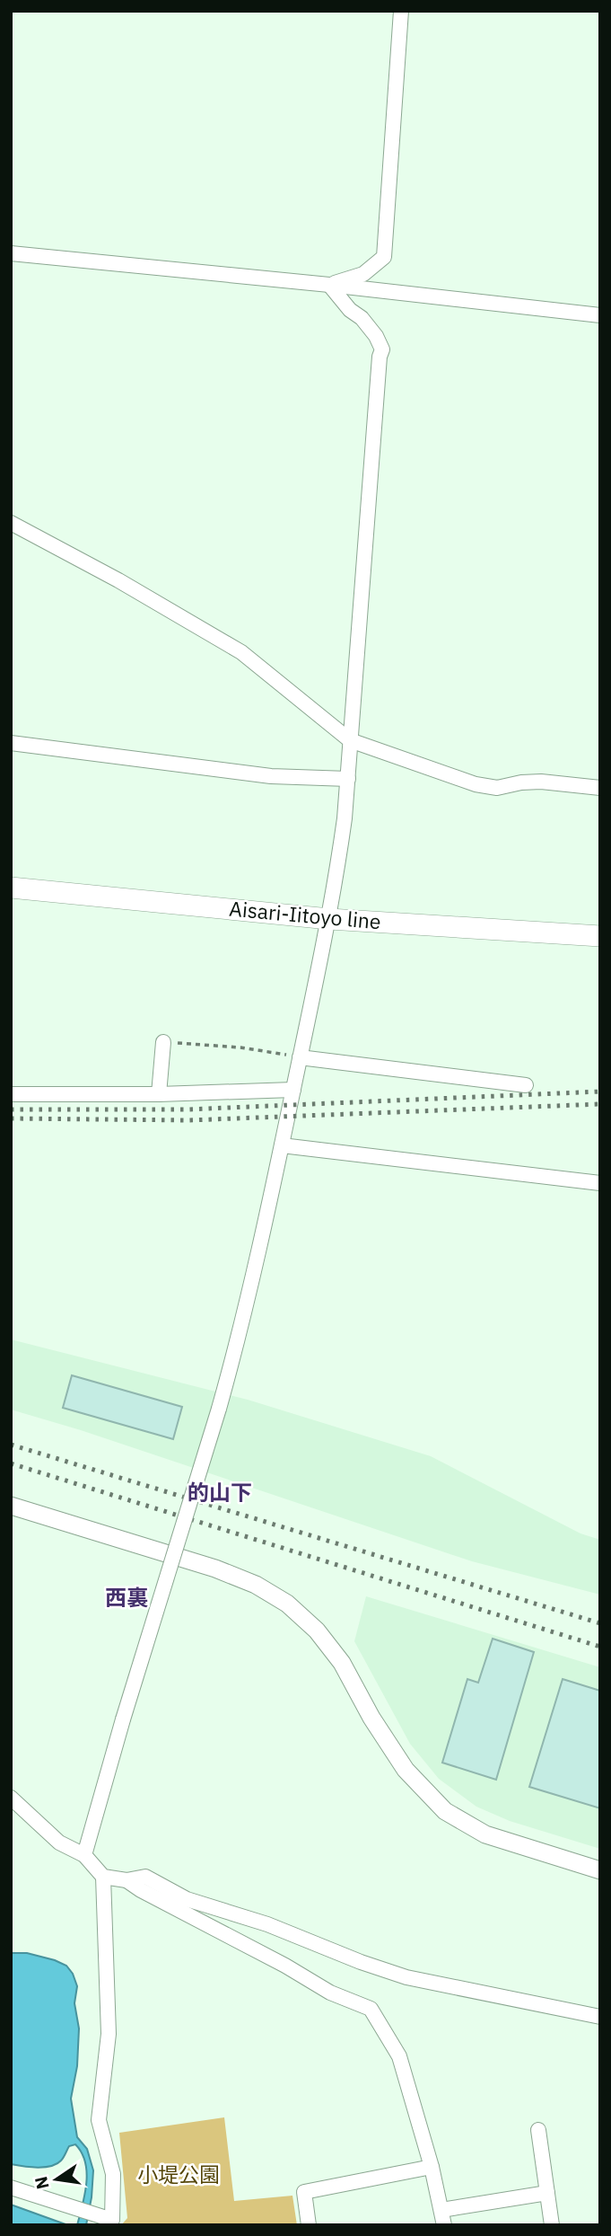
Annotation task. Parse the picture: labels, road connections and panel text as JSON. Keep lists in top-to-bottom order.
{
  "streets": {
    "main road": ["Aisari-Iitoyo line"]
  },
  "districts": ["的山下", "西裏"],
  "parks": ["小堤公園"],
  "north": "left"
}
